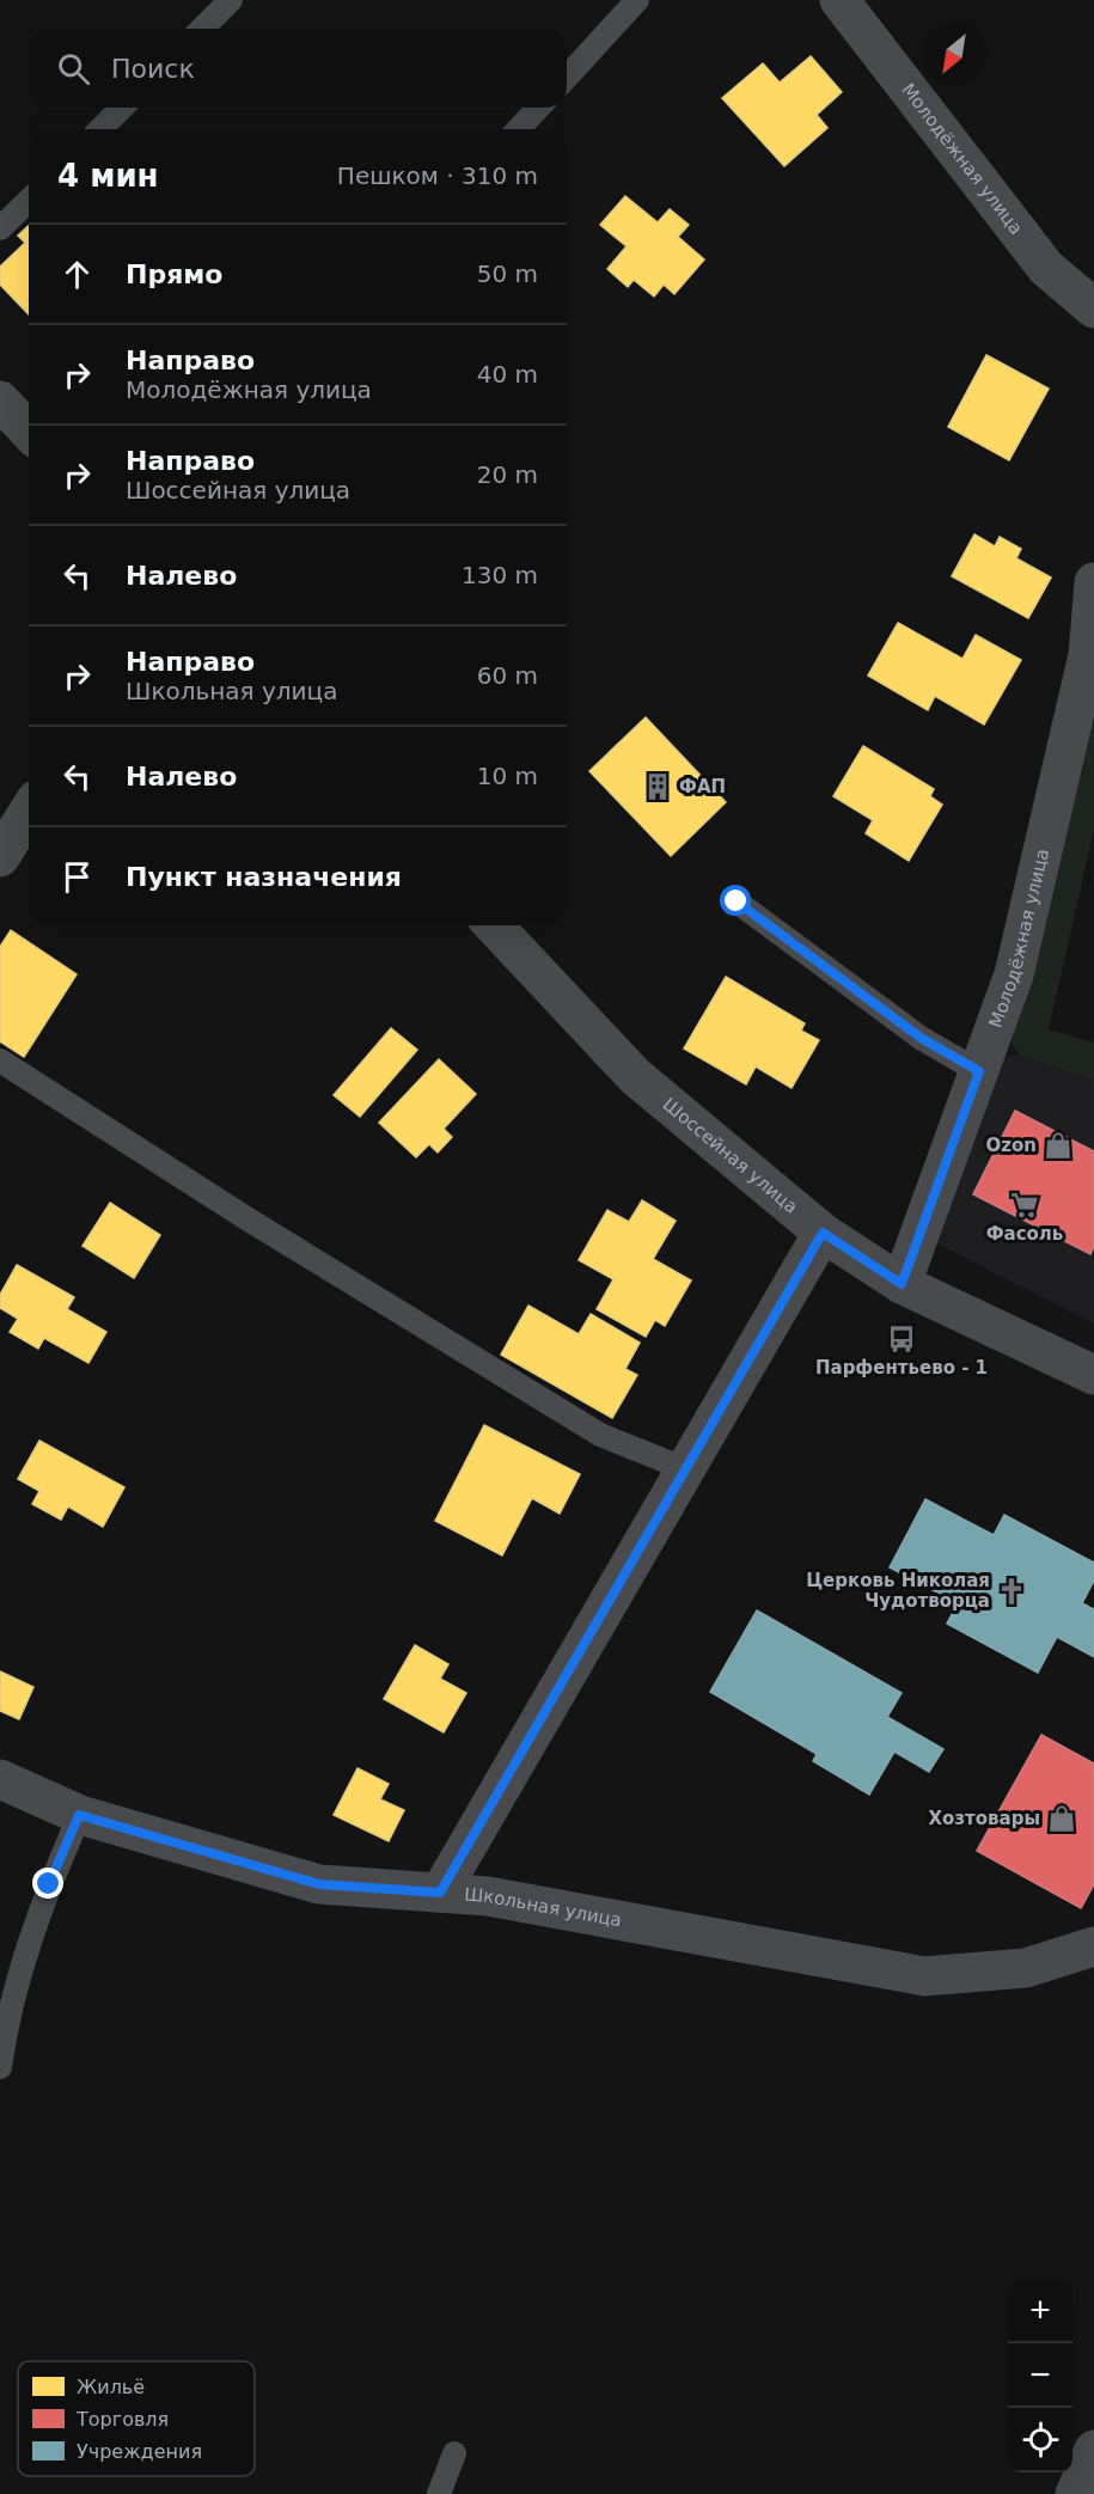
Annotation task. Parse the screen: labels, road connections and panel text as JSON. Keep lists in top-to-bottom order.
{
  "streets": {
    "street": ["Молодёжная улица", "Шоссейная улица", "Школьная улица"]
  },
  "crossings": [
    ["Молодёжная улица", "Шоссейная улица"]
  ],
  "places": {
    "building": ["ФАП"],
    "shop": ["Ozon", "Хозтовары"],
    "supermarket": ["Фасоль"],
    "bus stop": ["Парфентьево - 1"],
    "church": ["Церковь Николая Чудотворца"]
  },
  "legend": ["Жильё", "Торговля", "Учреждения"],
  "north": "bottom left",
  "page": {
    "search": "Поиск",
    "heading": ["4 мин", "Пешком · 310 m"],
    "list": [
      ["Прямо", "50 m"],
      ["Направо", "Молодёжная улица", "40 m"],
      ["Направо", "Шоссейная улица", "20 m"],
      ["Налево", "130 m"],
      ["Направо", "Школьная улица", "60 m"],
      ["Налево", "10 m"],
      "Пункт назначения"
    ],
    "map_buttons": ["+", "−"]
  }
}
